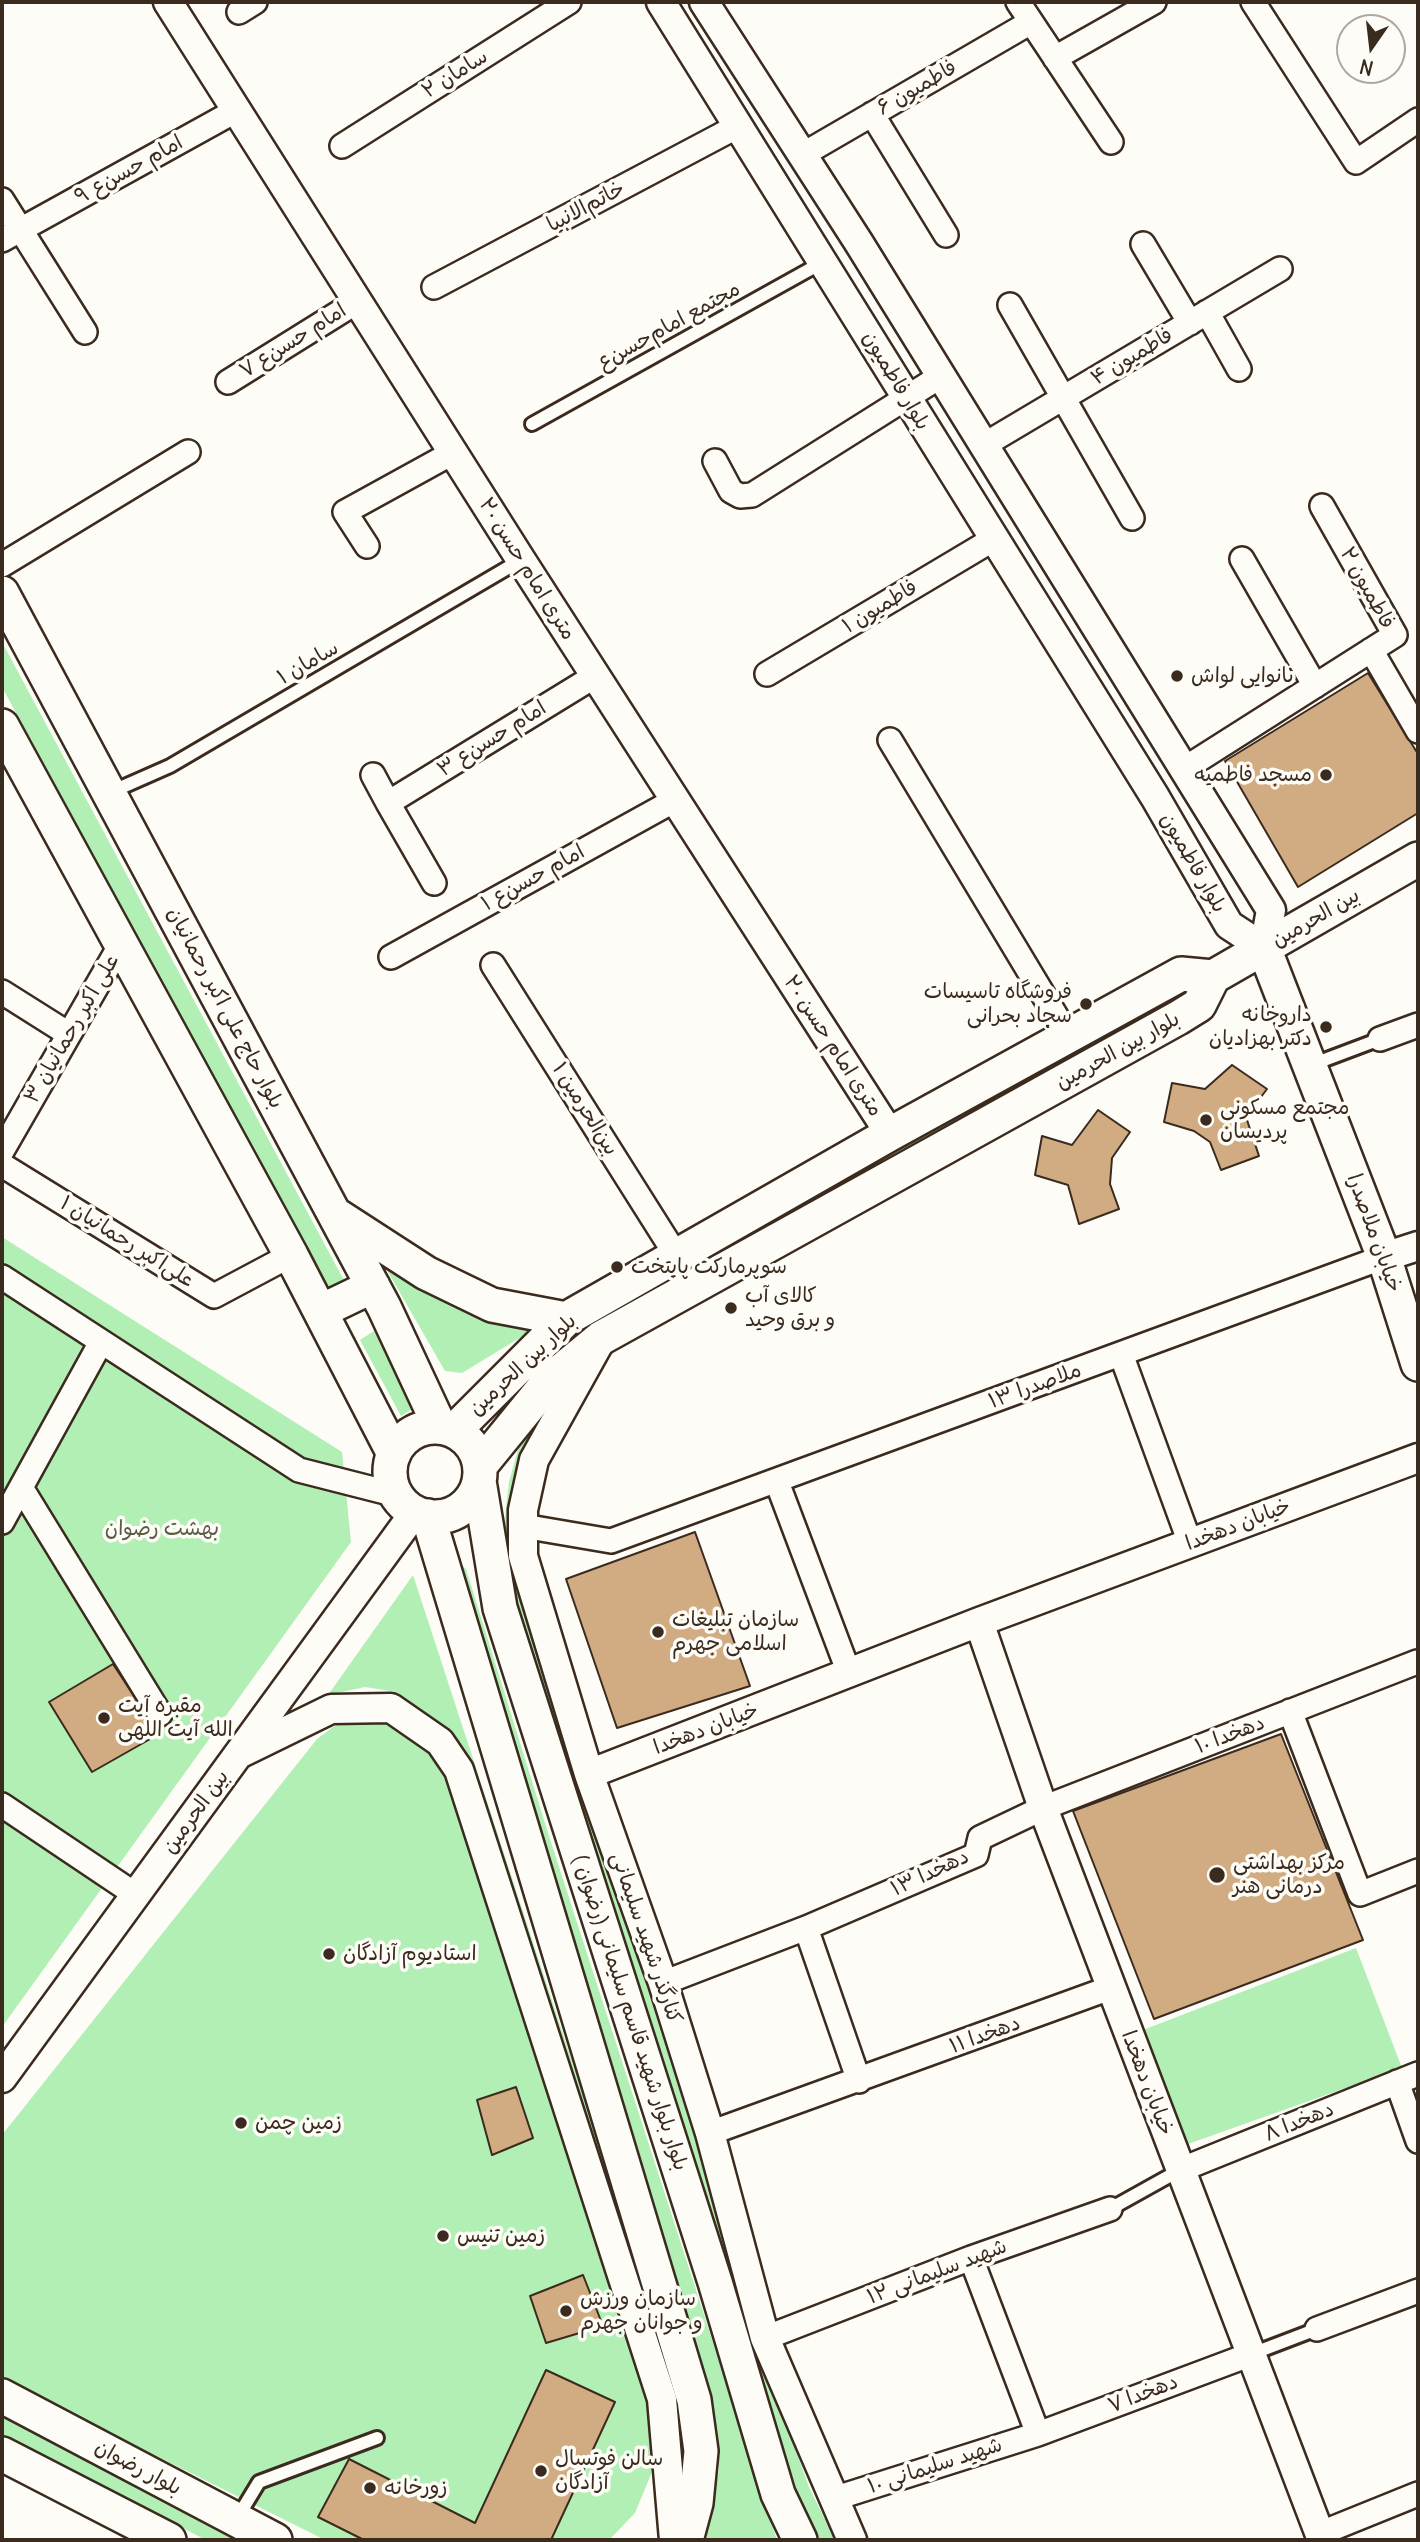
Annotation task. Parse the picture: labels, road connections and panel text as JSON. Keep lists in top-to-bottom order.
{
  "streets": {
    "main road": [
      "بین الحرمین",
      "بلوار حاج علی اکبر رحمانیان",
      "بلوار بین الحرمین",
      "خیابان ملاصدرا",
      "بلوار بلوار شهید قاسم سلیمانی (رضوان )",
      "بلوار رضوان"
    ],
    "street": [
      "سامان ۲",
      "فاطمیون ۶",
      "امام حسن‌ع ۹",
      "خاتم‌الانبیا",
      "امام حسن‌ع ۷",
      "فاطمیون ۴",
      "بلوار فاطمیون",
      "۲۰ متری امام حسن",
      "فاطمیون ۲",
      "فاطمیون ۱",
      "امام حسن‌ع ۳",
      "امام حسن‌ع ۱",
      "علی اکبر رحمانیان ۳",
      "بین‌الحرمین ۱",
      "علی‌اکبر رحمانیان ۱",
      "ملاصدرا ۱۳",
      "خیابان دهخدا",
      "دهخدا ۱۰",
      "دهخدا ۱۳",
      "کنارگذر شهید سلیمانی",
      "دهخدا ۱۱",
      "دهخدا ۸",
      "شهید سلیمانی ۱۲",
      "دهخدا ۷",
      "شهید سلیمانی ۱۰"
    ],
    "lane": ["مجتمع امام‌حسن‌ع", "سامان ۱"]
  },
  "crossings": [
    ["فاطمیون ۶", "بلوار فاطمیون"],
    ["امام حسن‌ع ۹", "۲۰ متری امام حسن"],
    ["خاتم‌الانبیا", "بلوار فاطمیون"],
    ["مجتمع امام‌حسن‌ع", "بلوار فاطمیون"],
    ["امام حسن‌ع ۷", "۲۰ متری امام حسن"],
    ["فاطمیون ۴", "بلوار فاطمیون"],
    ["بلوار فاطمیون", "فاطمیون ۲"],
    ["بلوار فاطمیون", "فاطمیون ۱"],
    ["بلوار فاطمیون", "بین الحرمین"],
    ["بلوار فاطمیون", "خیابان ملاصدرا"],
    ["۲۰ متری امام حسن", "سامان ۱"],
    ["۲۰ متری امام حسن", "امام حسن‌ع ۳"],
    ["۲۰ متری امام حسن", "امام حسن‌ع ۱"],
    ["۲۰ متری امام حسن", "بلوار بین الحرمین"],
    ["سامان ۱", "بلوار حاج علی اکبر رحمانیان"],
    ["بین الحرمین", "بلوار حاج علی اکبر رحمانیان"],
    ["بین الحرمین", "بلوار بین الحرمین"],
    ["بین الحرمین", "خیابان ملاصدرا"],
    ["بین الحرمین", "بلوار بلوار شهید قاسم سلیمانی (رضوان )"],
    ["بلوار حاج علی اکبر رحمانیان", "بلوار بین الحرمین"],
    ["بلوار حاج علی اکبر رحمانیان", "بلوار بلوار شهید قاسم سلیمانی (رضوان )"],
    ["بلوار بین الحرمین", "بین‌الحرمین ۱"],
    ["بلوار بین الحرمین", "کنارگذر شهید سلیمانی"],
    ["بلوار بین الحرمین", "بلوار بلوار شهید قاسم سلیمانی (رضوان )"],
    ["خیابان ملاصدرا", "ملاصدرا ۱۳"],
    ["ملاصدرا ۱۳", "کنارگذر شهید سلیمانی"],
    ["خیابان دهخدا", "دهخدا ۱۰"],
    ["خیابان دهخدا", "دهخدا ۱۳"],
    ["خیابان دهخدا", "کنارگذر شهید سلیمانی"],
    ["خیابان دهخدا", "دهخدا ۱۱"],
    ["خیابان دهخدا", "دهخدا ۸"],
    ["خیابان دهخدا", "دهخدا ۷"],
    ["دهخدا ۱۰", "دهخدا ۱۳"],
    ["کنارگذر شهید سلیمانی", "دهخدا ۱۱"],
    ["کنارگذر شهید سلیمانی", "شهید سلیمانی ۱۲"],
    ["کنارگذر شهید سلیمانی", "شهید سلیمانی ۱۰"],
    ["دهخدا ۷", "شهید سلیمانی ۱۰"]
  ],
  "parks": ["بهشت رضوان"],
  "places": [
    "نانوایی لواش",
    "مسجد فاطمیه",
    "فروشگاه تاسیسات سجاد بحرانی",
    "داروخانه دکتر بهزادیان",
    "مجتمع مسکونی پردیسان",
    "سوپرمارکت پایتخت",
    "کالای آب و برق وحید",
    "سازمان تبلیغات اسلامی جهرم",
    "مقبره آیت الله آیت اللهی",
    "مرکز بهداشتی درمانی هنر",
    "استادیوم آزادگان",
    "زمین چمن",
    "زمین تنیس",
    "سازمان ورزش و جوانان جهرم",
    "سالن فوتسال آزادگان",
    "زورخانه"
  ],
  "north": "bottom"
}
